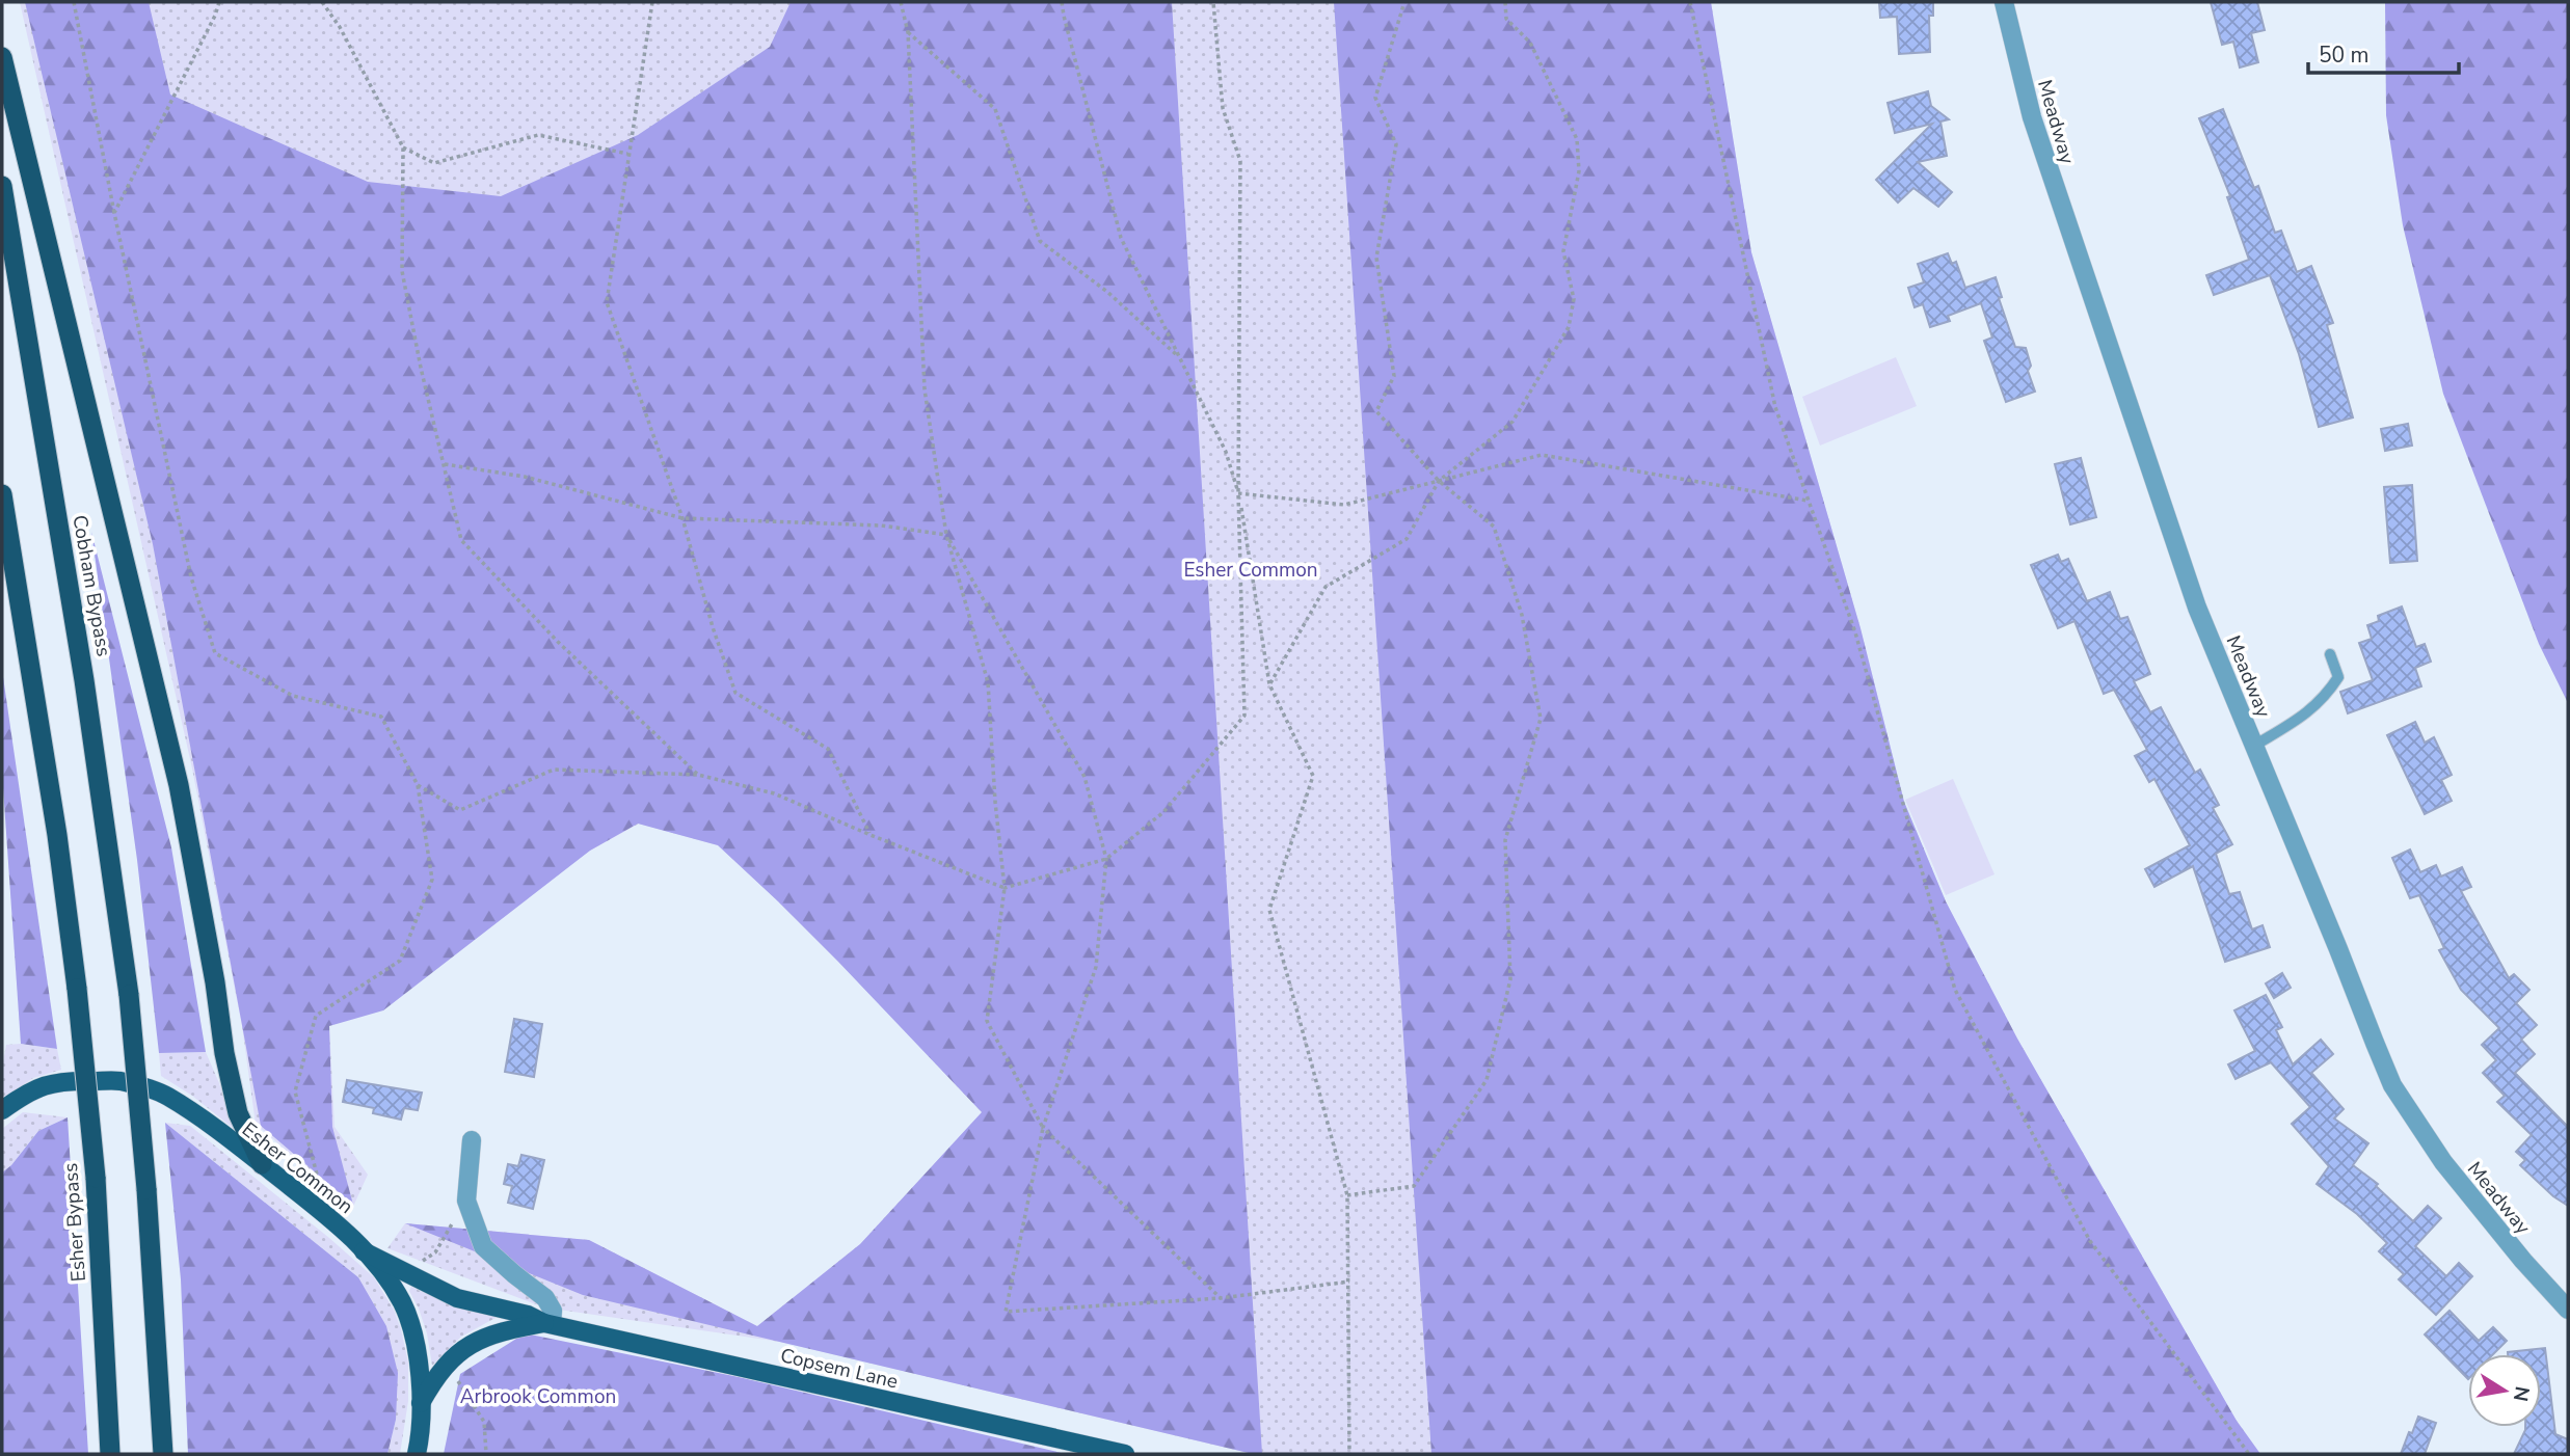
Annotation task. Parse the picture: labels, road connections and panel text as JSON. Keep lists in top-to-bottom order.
{
  "streets": {
    "highway": ["Cobham Bypass", "Esher Bypass"],
    "main road": ["Esher Common", "Copsem Lane"],
    "street": ["Meadway"]
  },
  "crossings": [
    ["Esher Common", "Copsem Lane"]
  ],
  "parks": ["Esher Common", "Arbrook Common"],
  "scale_bar": "50 m",
  "north": "right"
}
